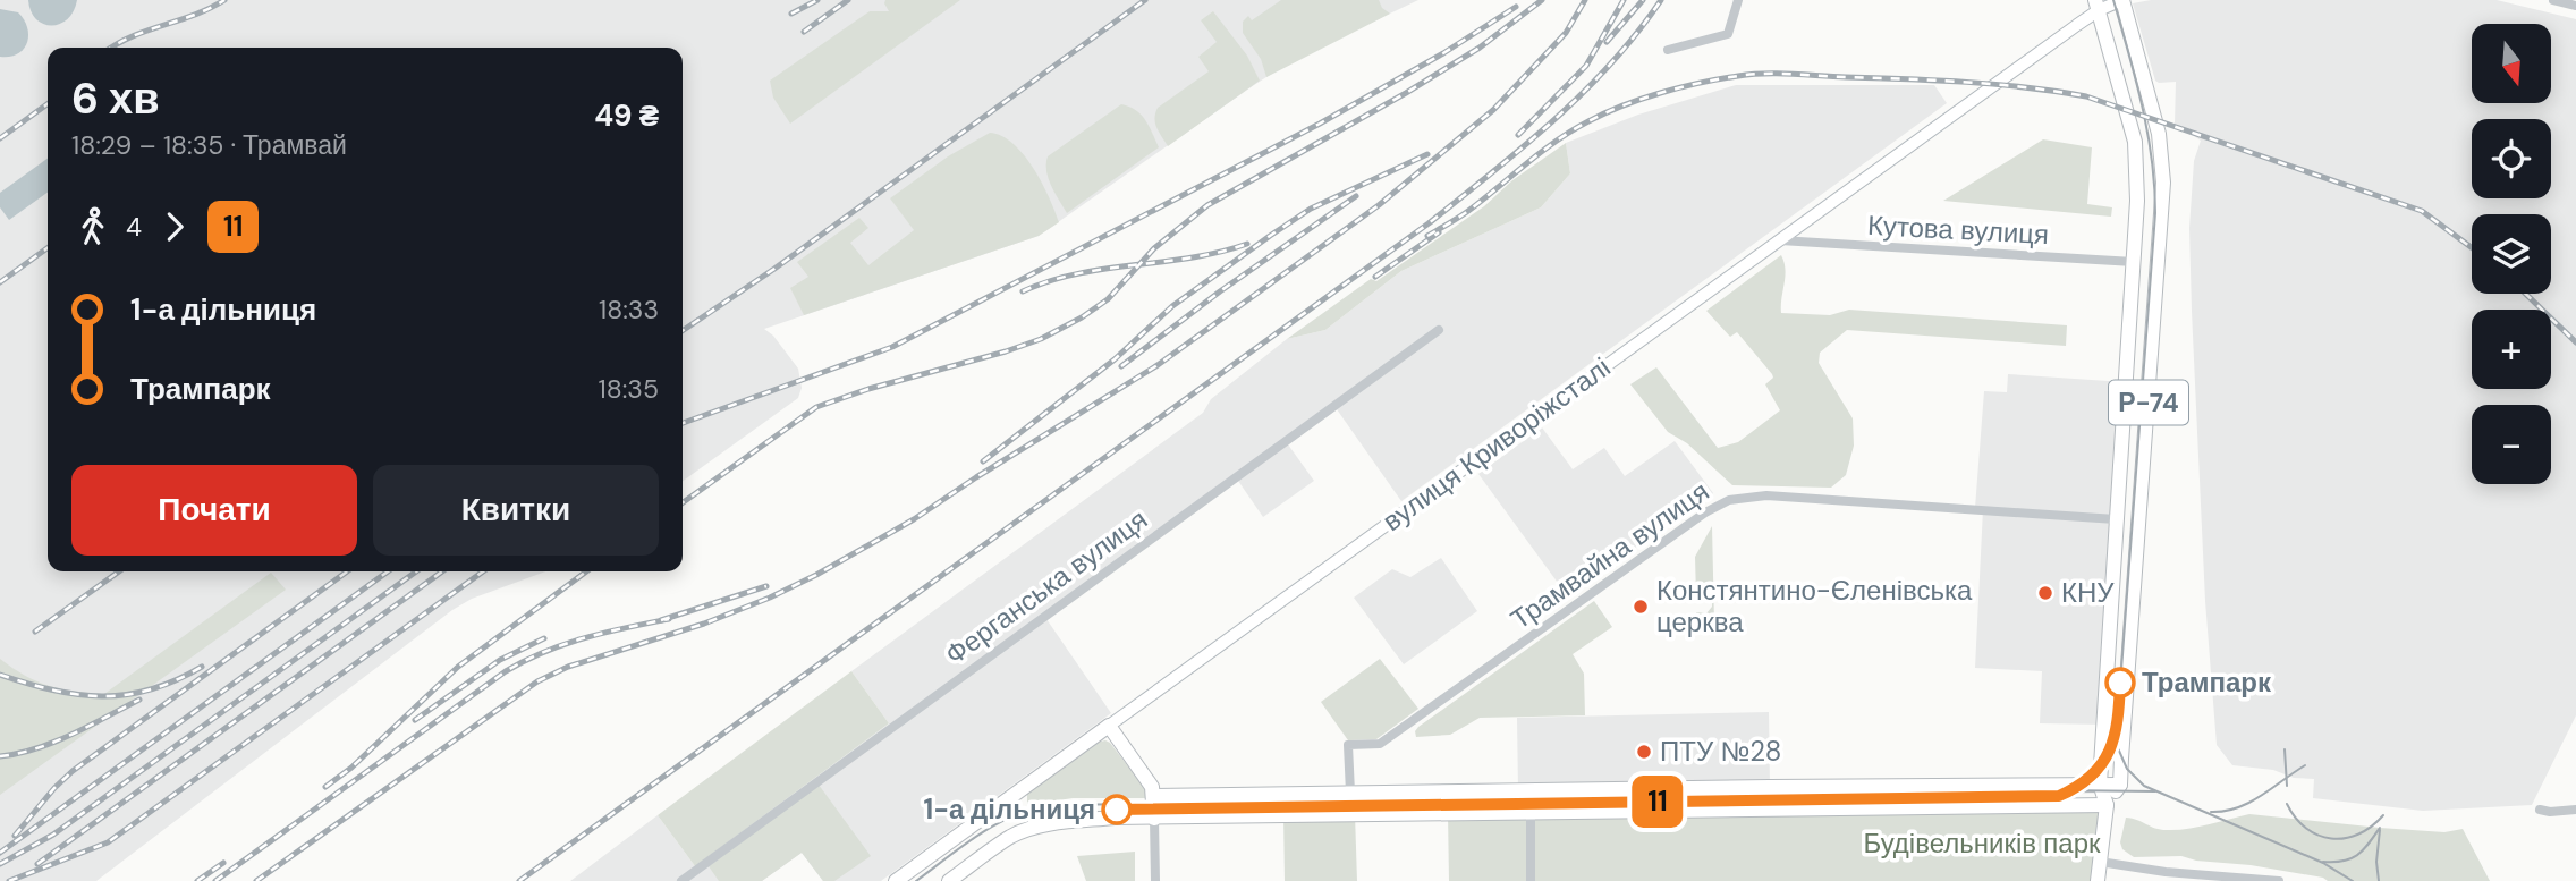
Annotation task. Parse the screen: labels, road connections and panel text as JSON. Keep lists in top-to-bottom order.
{
  "streets": {
    "main road": ["Р-74", "вулиця Криворіжсталі"],
    "street": ["Кутова вулиця", "Трамвайна вулиця", "Ферганська вулиця"]
  },
  "crossings": [
    ["Кутова вулиця", "Р-74"],
    ["Кутова вулиця", "вулиця Криворіжсталі"],
    ["Р-74", "вулиця Криворіжсталі"],
    ["Р-74", "Трамвайна вулиця"]
  ],
  "parks": ["Будівельників парк"],
  "places": [
    "КНУ",
    "Констянтино-Єленівська церква",
    "Трампарк",
    "ПТУ №28",
    "1-а дільниця"
  ],
  "lines": ["tram line 11"],
  "north": "bottom",
  "page": {
    "on_map": "11",
    "map_buttons": ["+", "−"],
    "heading": ["6 хв", "18:29 – 18:35 · Трамвай", "49 ₴"],
    "legs": ["4", "11"],
    "list": [
      {
        "name": "1-а дільниця",
        "value": "18:33"
      },
      {
        "name": "Трампарк",
        "value": "18:35"
      }
    ],
    "buttons": ["Почати", "Квитки"]
  }
}
